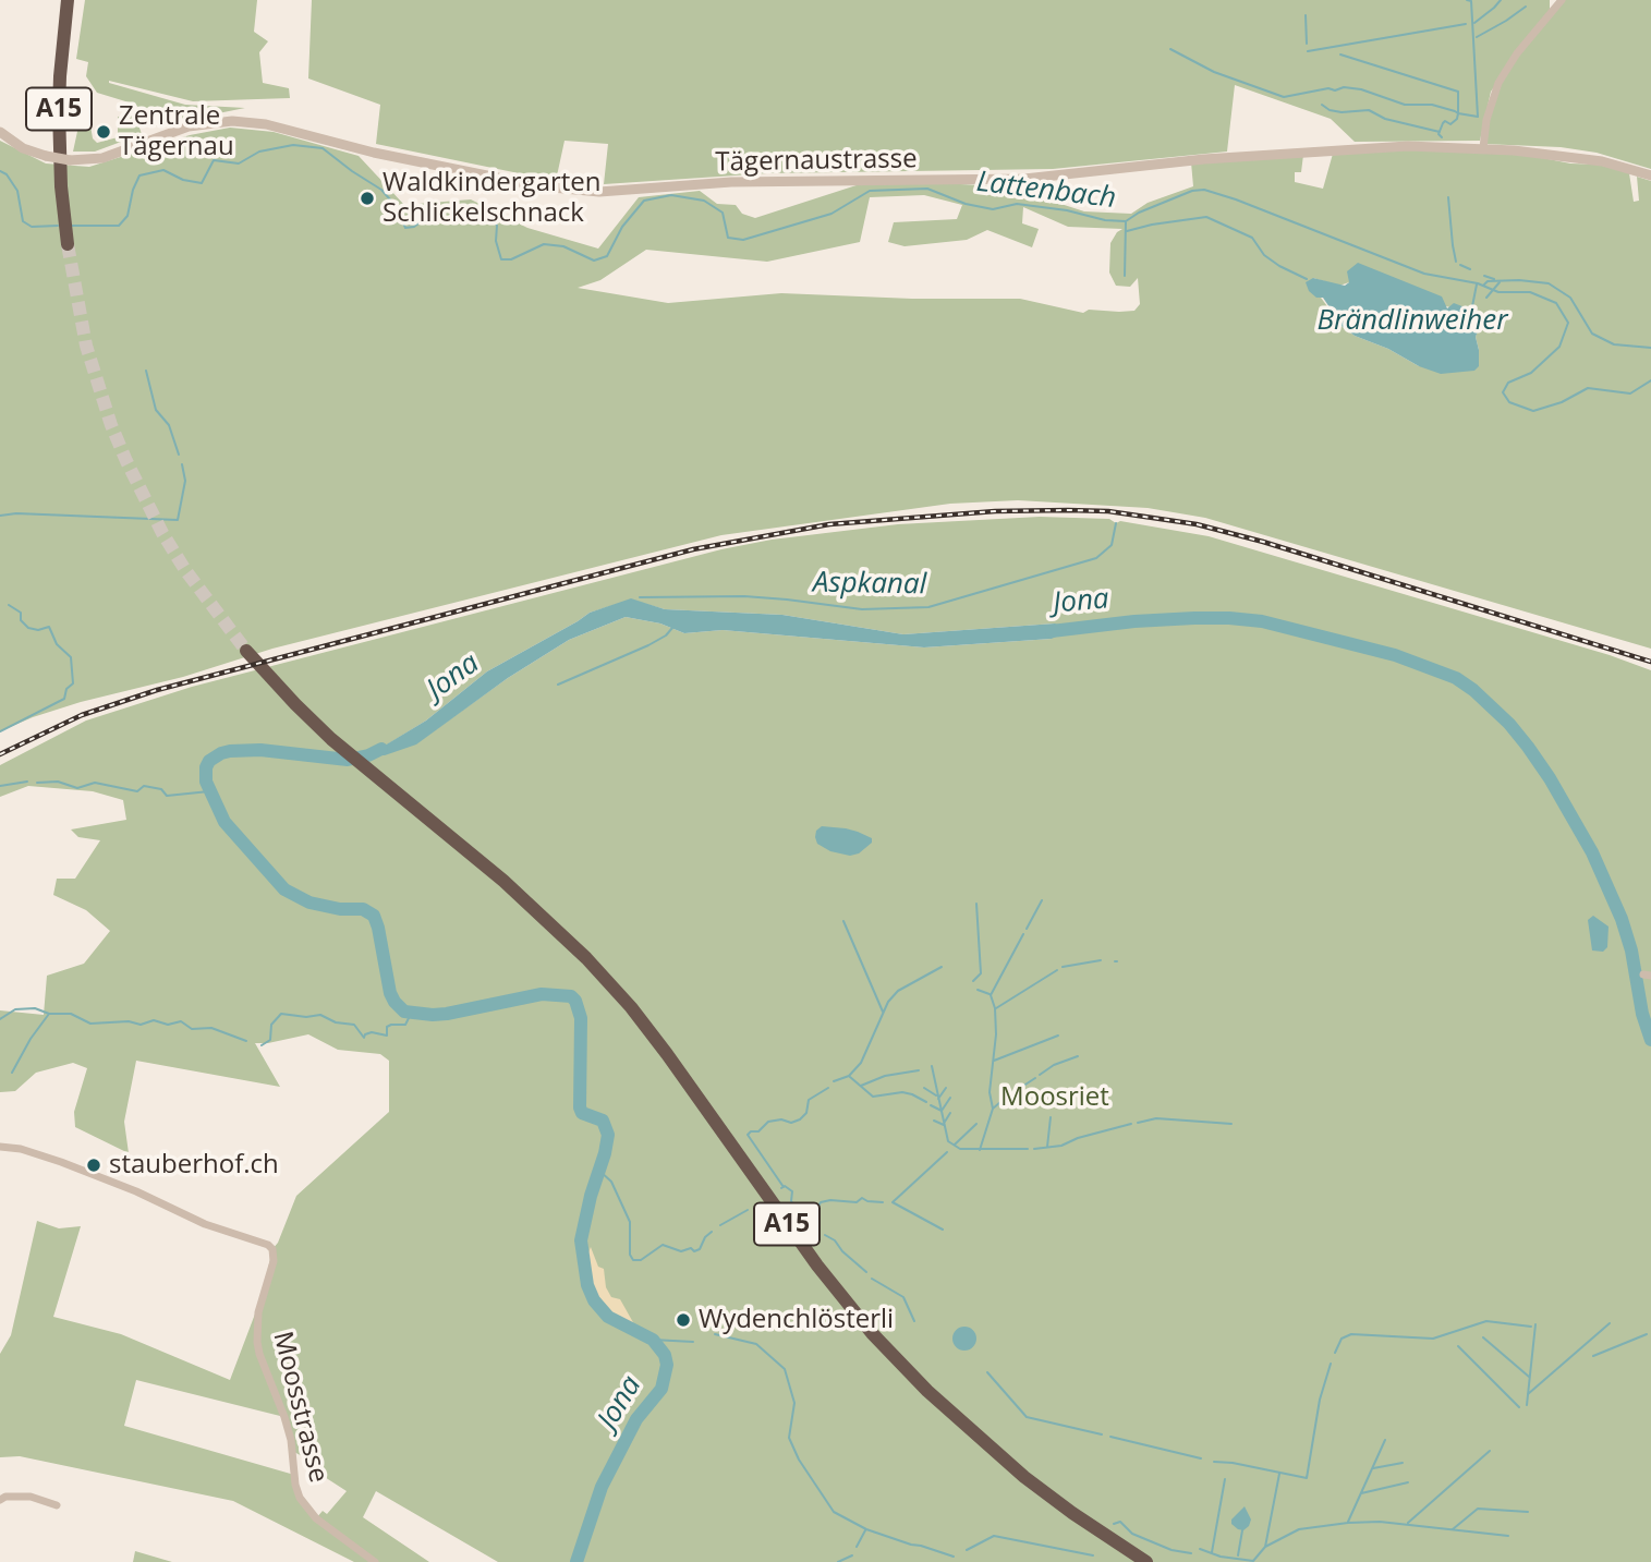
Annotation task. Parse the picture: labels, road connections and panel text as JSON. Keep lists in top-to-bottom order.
{
  "streets": {
    "highway": ["A15"],
    "street": ["Tägernaustrasse", "Moosstrasse"]
  },
  "water": [
    "Lattenbach",
    "Brändlinweiher",
    "Aspkanal",
    "Jona"
  ],
  "parks": ["Moosriet"],
  "places": [
    "Zentrale Tägernau",
    "Waldkindergarten Schlickelschnack",
    "stauberhof.ch",
    "Wydenchlösterli"
  ]
}
